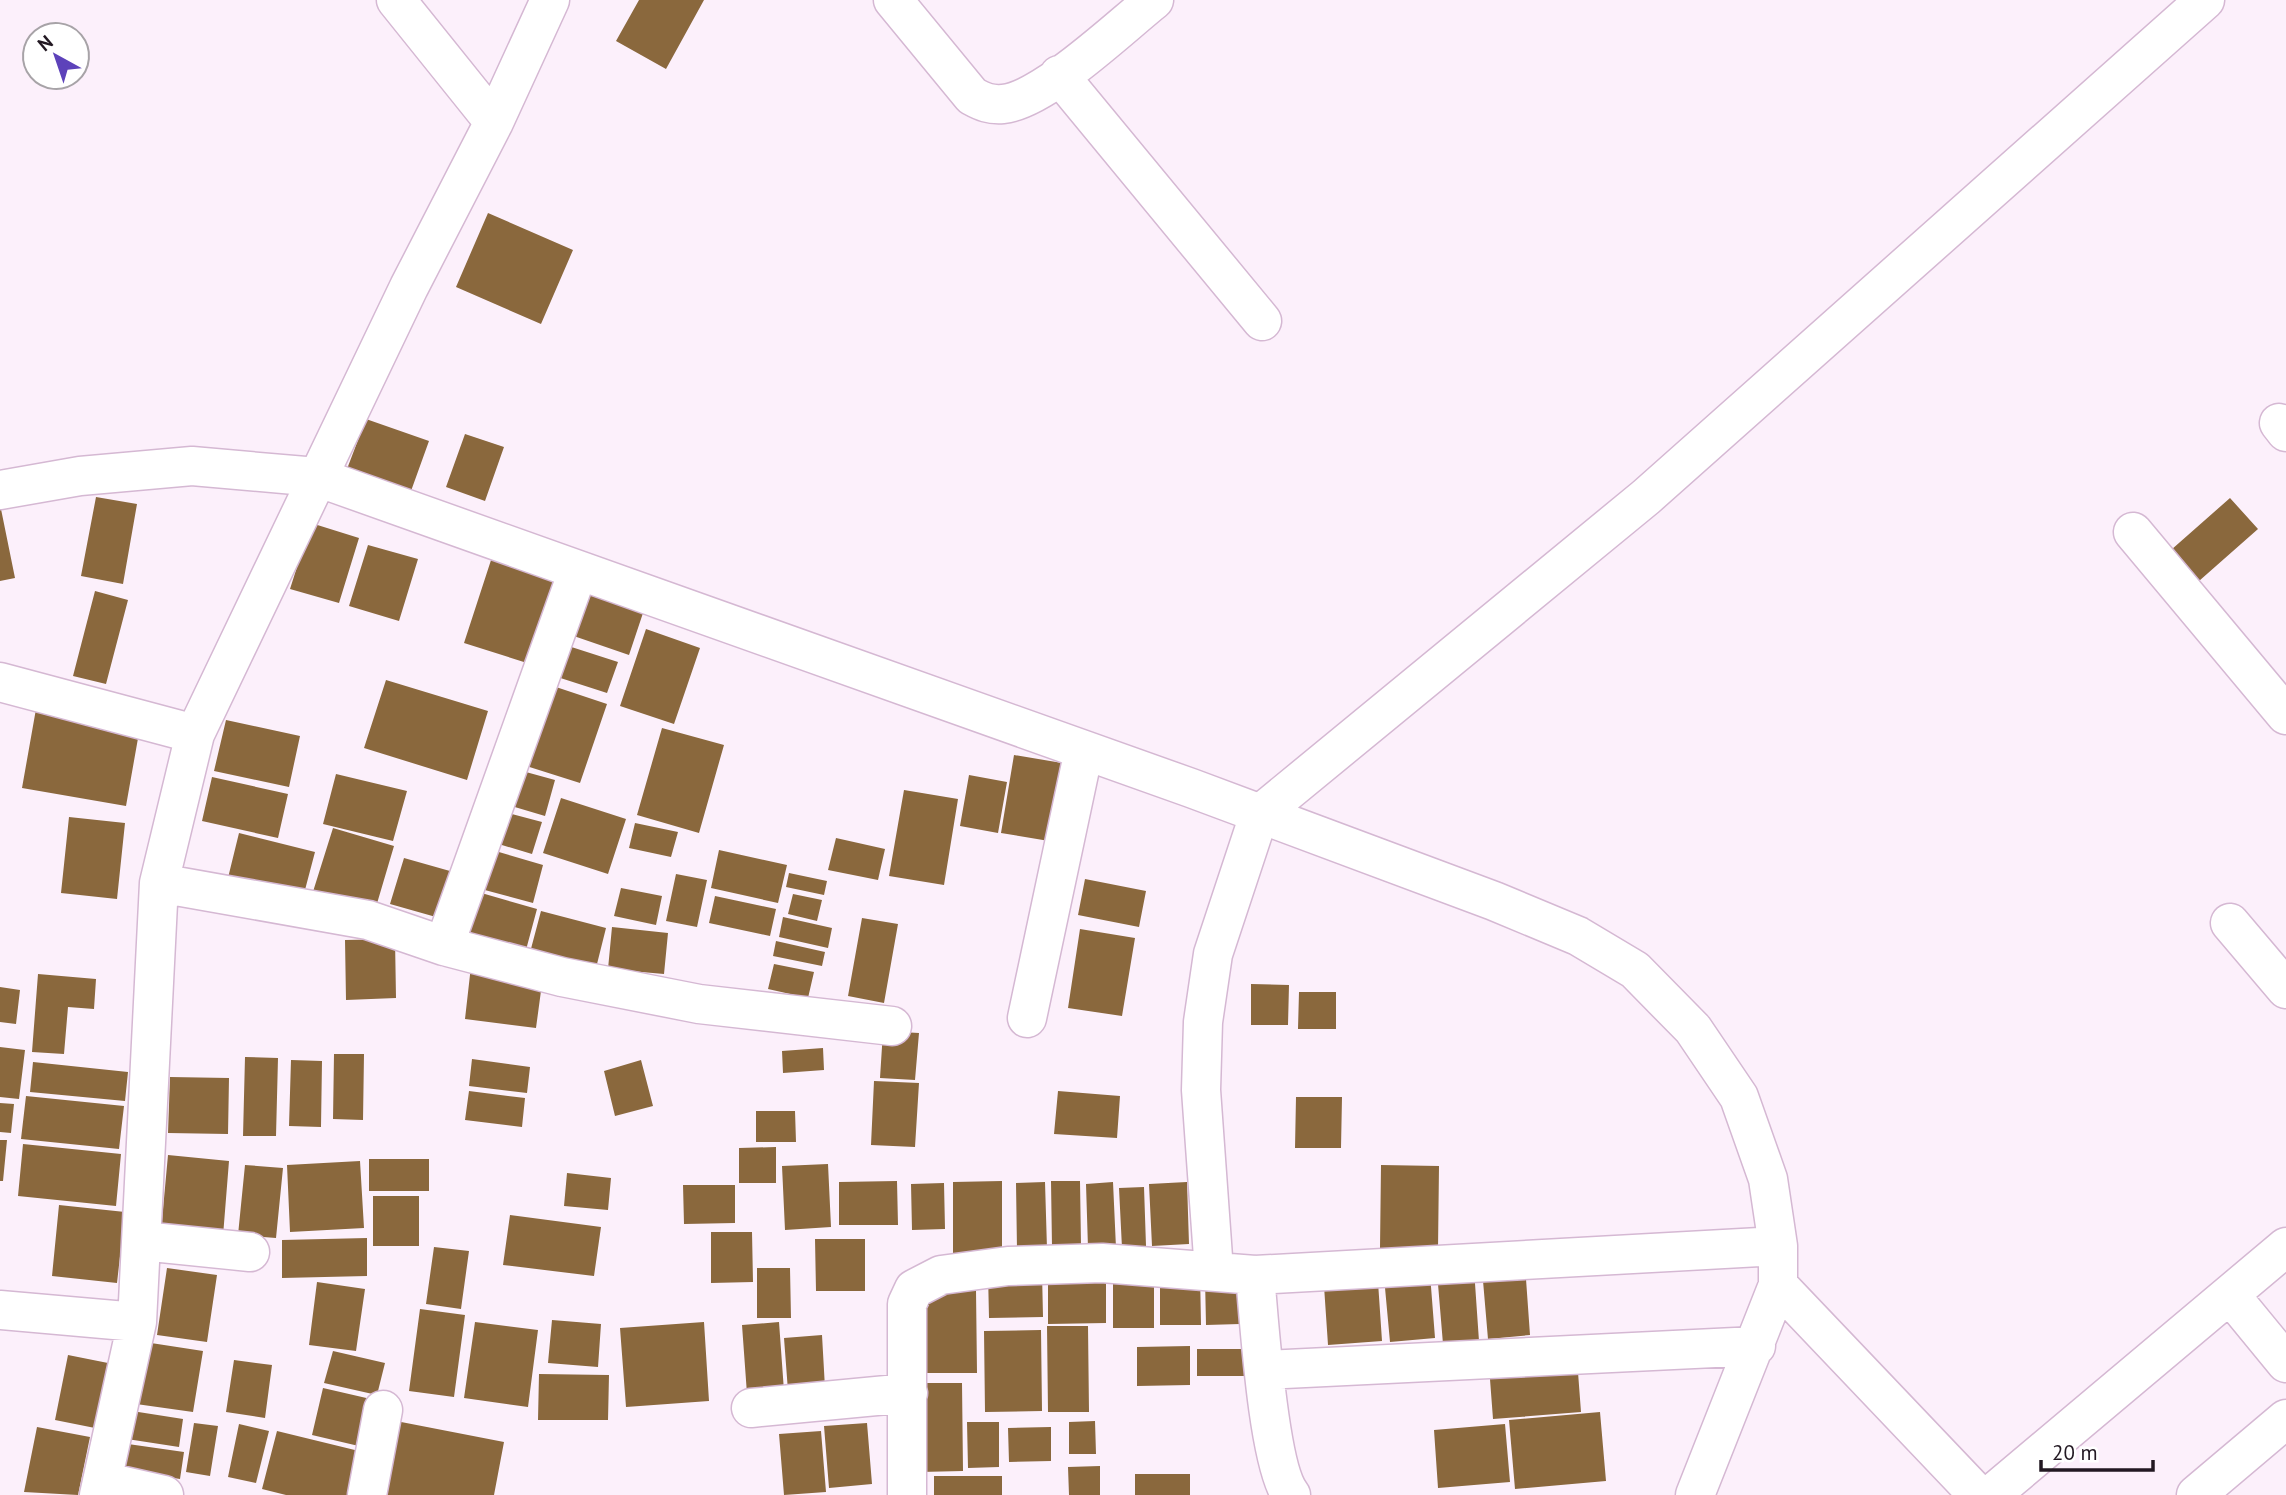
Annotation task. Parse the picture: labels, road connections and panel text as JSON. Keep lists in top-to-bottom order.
{
  "scale_bar": "20 m",
  "north": "top left"
}
